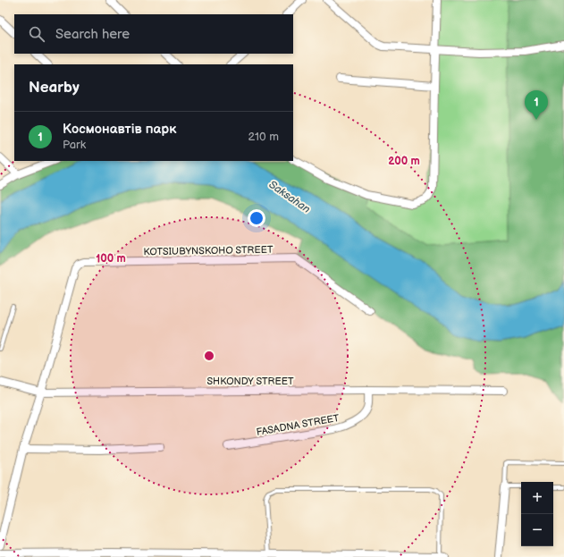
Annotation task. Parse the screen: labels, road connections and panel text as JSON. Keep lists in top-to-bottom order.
{
  "streets": {
    "street": ["KOTSIUBYNSKOHO STREET", "SHKONDY STREET", "FASADNA STREET"]
  },
  "crossings": [
    ["KOTSIUBYNSKOHO STREET", "SHKONDY STREET"],
    ["SHKONDY STREET", "FASADNA STREET"]
  ],
  "water": ["Saksahan"],
  "page": {
    "search": "Search here",
    "heading": "Nearby",
    "pins": "1",
    "list": [
      {
        "mark": "1",
        "name": "Космонавтів парк",
        "note": "Park",
        "value": "210 m"
      }
    ],
    "map_buttons": ["+", "−"]
  },
  "rings": ["200 m", "100 m"]
}
